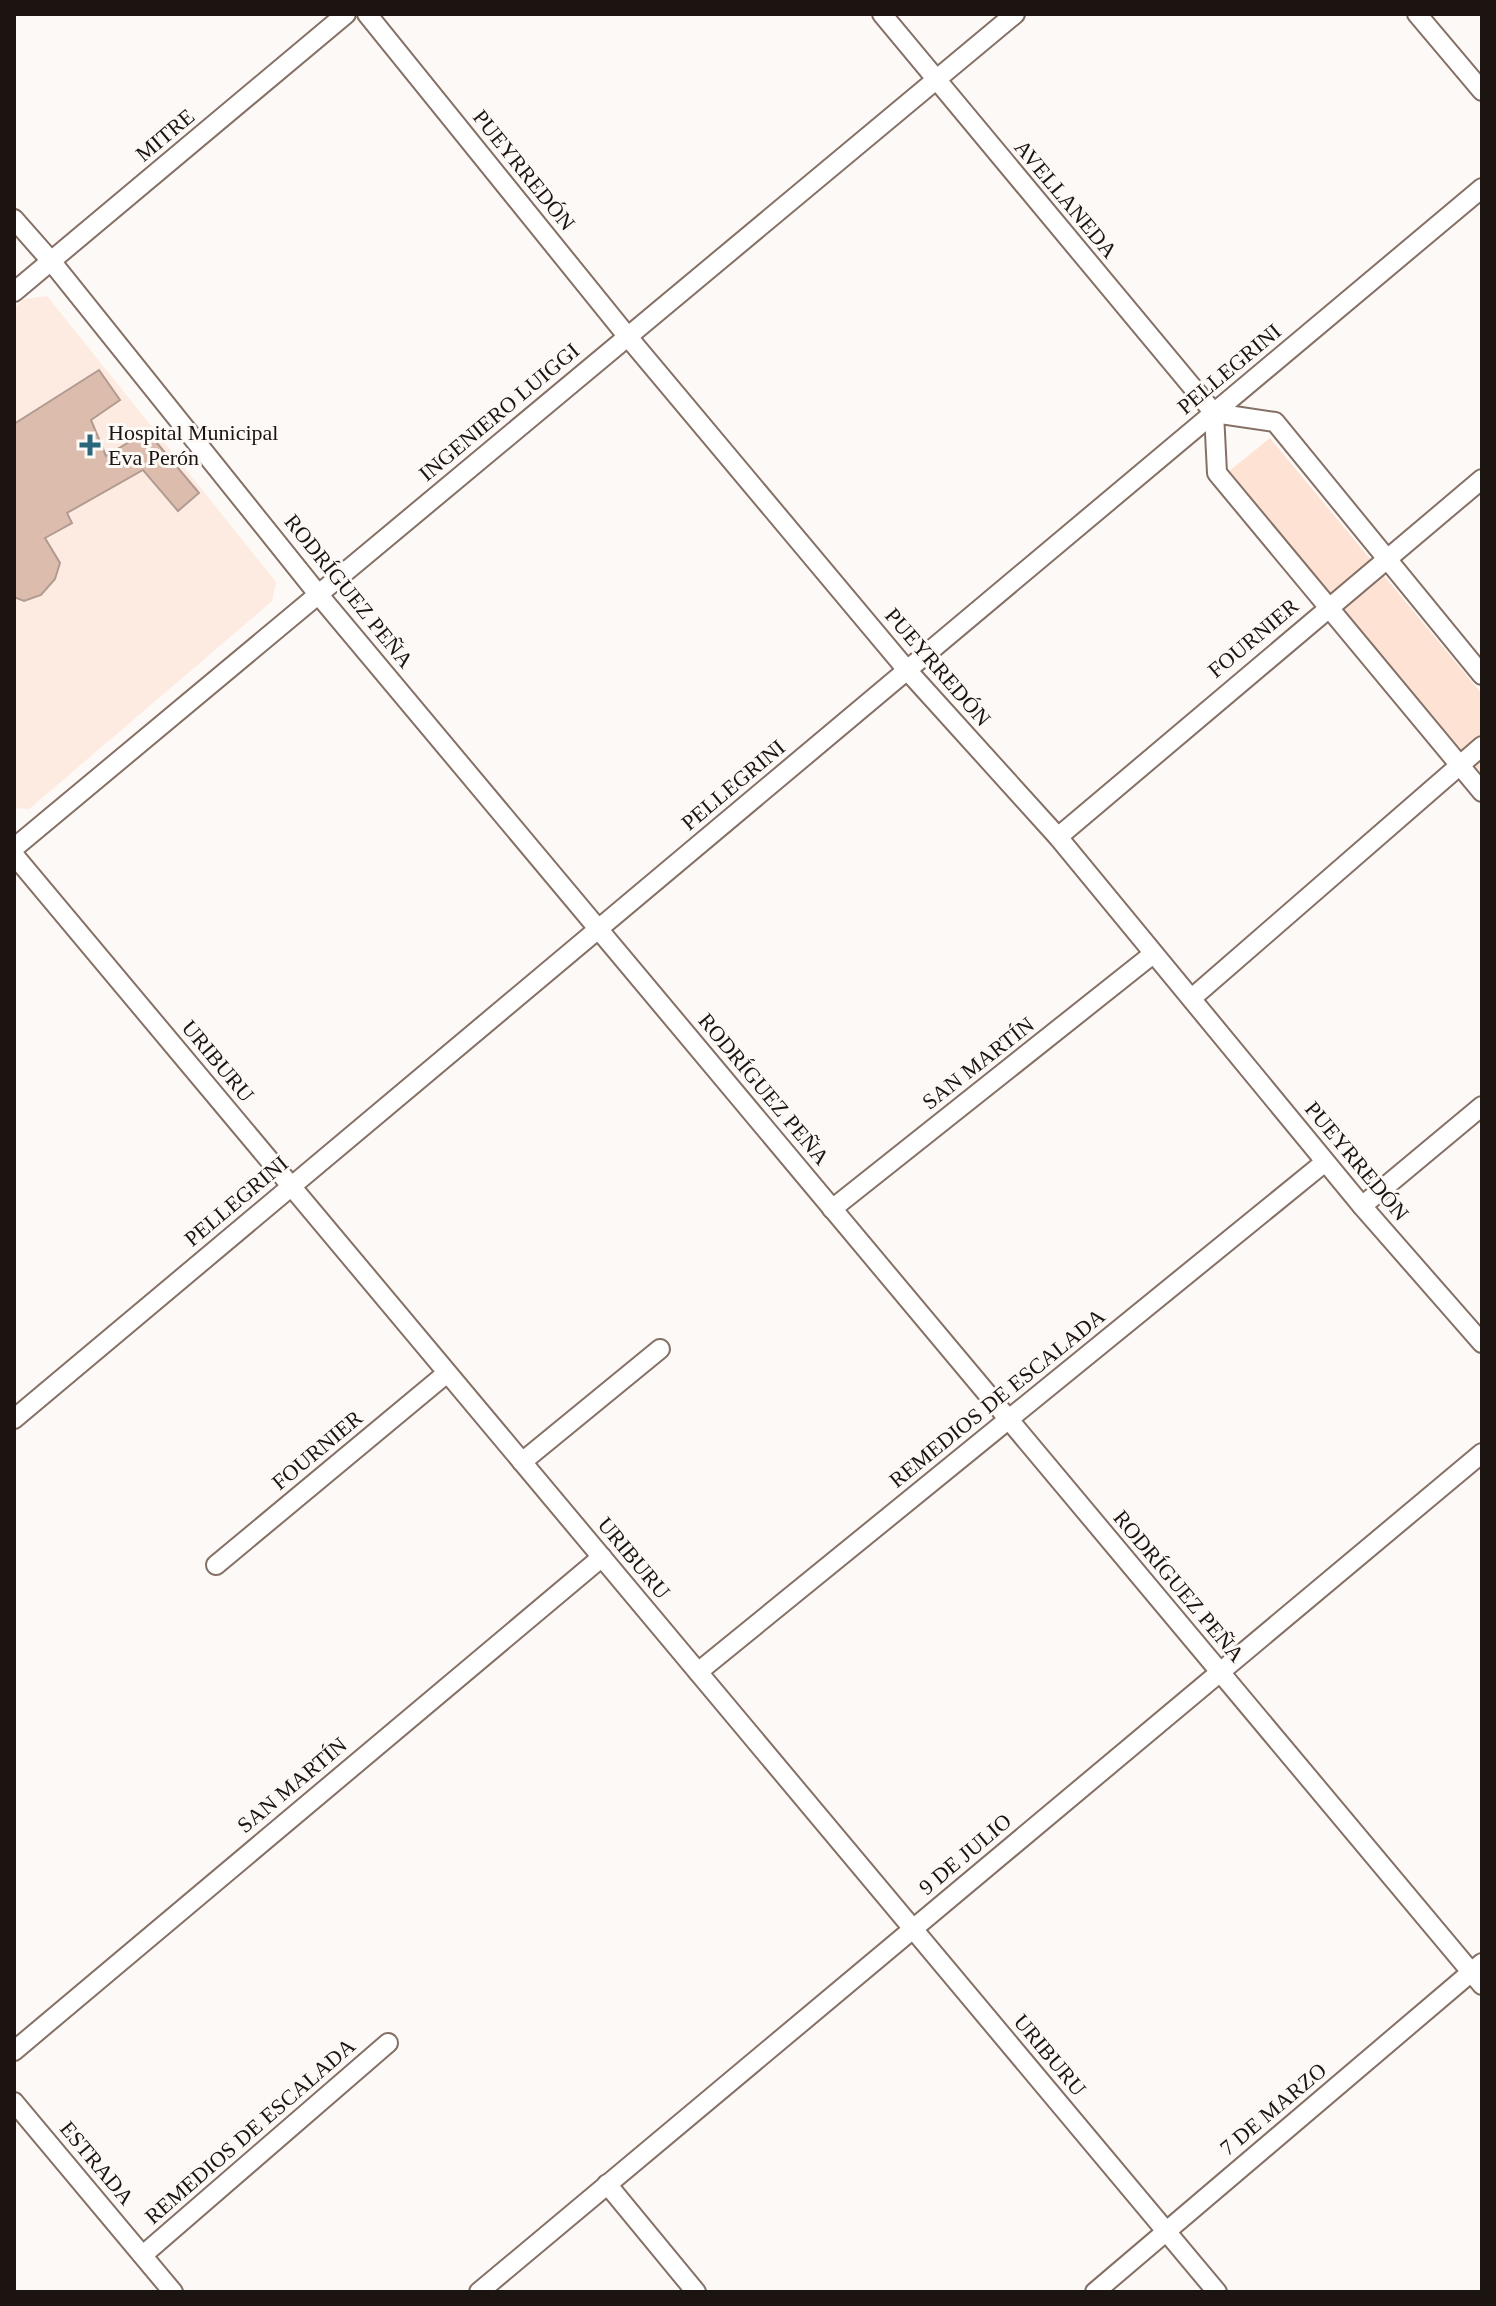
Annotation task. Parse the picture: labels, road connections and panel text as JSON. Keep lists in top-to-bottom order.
{
  "streets": {
    "street": [
      "MITRE",
      "PUEYRREDÓN",
      "AVELLANEDA",
      "PELLEGRINI",
      "INGENIERO LUIGGI",
      "RODRÍGUEZ PEÑA",
      "FOURNIER",
      "URIBURU",
      "SAN MARTÍN",
      "REMEDIOS DE ESCALADA",
      "9 DE JULIO",
      "7 DE MARZO",
      "ESTRADA"
    ]
  },
  "crossings": [
    ["MITRE", "RODRÍGUEZ PEÑA"],
    ["PUEYRREDÓN", "PELLEGRINI"],
    ["PUEYRREDÓN", "INGENIERO LUIGGI"],
    ["PUEYRREDÓN", "FOURNIER"],
    ["PUEYRREDÓN", "SAN MARTÍN"],
    ["PUEYRREDÓN", "REMEDIOS DE ESCALADA"],
    ["AVELLANEDA", "PELLEGRINI"],
    ["AVELLANEDA", "INGENIERO LUIGGI"],
    ["PELLEGRINI", "RODRÍGUEZ PEÑA"],
    ["PELLEGRINI", "URIBURU"],
    ["INGENIERO LUIGGI", "RODRÍGUEZ PEÑA"],
    ["RODRÍGUEZ PEÑA", "SAN MARTÍN"],
    ["RODRÍGUEZ PEÑA", "REMEDIOS DE ESCALADA"],
    ["RODRÍGUEZ PEÑA", "9 DE JULIO"],
    ["RODRÍGUEZ PEÑA", "7 DE MARZO"],
    ["FOURNIER", "URIBURU"],
    ["URIBURU", "SAN MARTÍN"],
    ["URIBURU", "REMEDIOS DE ESCALADA"],
    ["URIBURU", "9 DE JULIO"],
    ["URIBURU", "7 DE MARZO"],
    ["REMEDIOS DE ESCALADA", "ESTRADA"]
  ],
  "places": {
    "health": ["Hospital Municipal Eva Perón"]
  }
}
